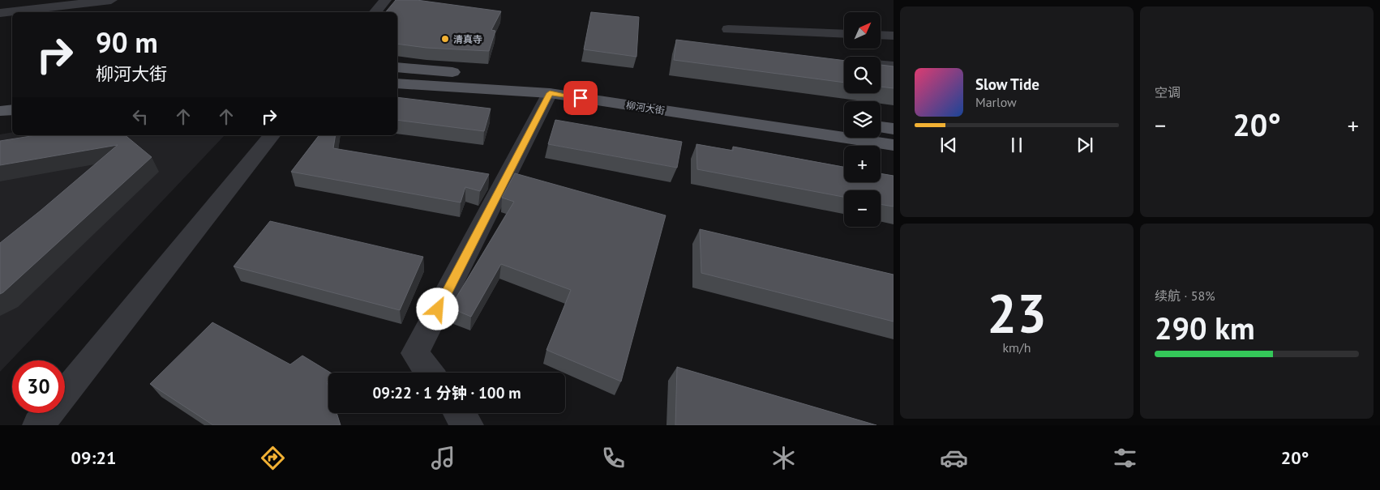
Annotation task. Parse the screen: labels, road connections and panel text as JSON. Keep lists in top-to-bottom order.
{
  "streets": {
    "main road": ["柳河大街"]
  },
  "places": ["清真寺"],
  "north": "top right",
  "page": {
    "tile": [
      "空调",
      ["23", "km/h"],
      ["续航 · 58%", "290 km"]
    ],
    "map_buttons": ["+", "−"],
    "turn": ["90 m", "柳河大街"],
    "song": ["Slow Tide", "Marlow"],
    "heat": ["−", "20°", "+"],
    "limit": "30",
    "trip": "09:22 · 1 分钟 · 100 m",
    "tabs": ["09:21", "20°"]
  }
}
